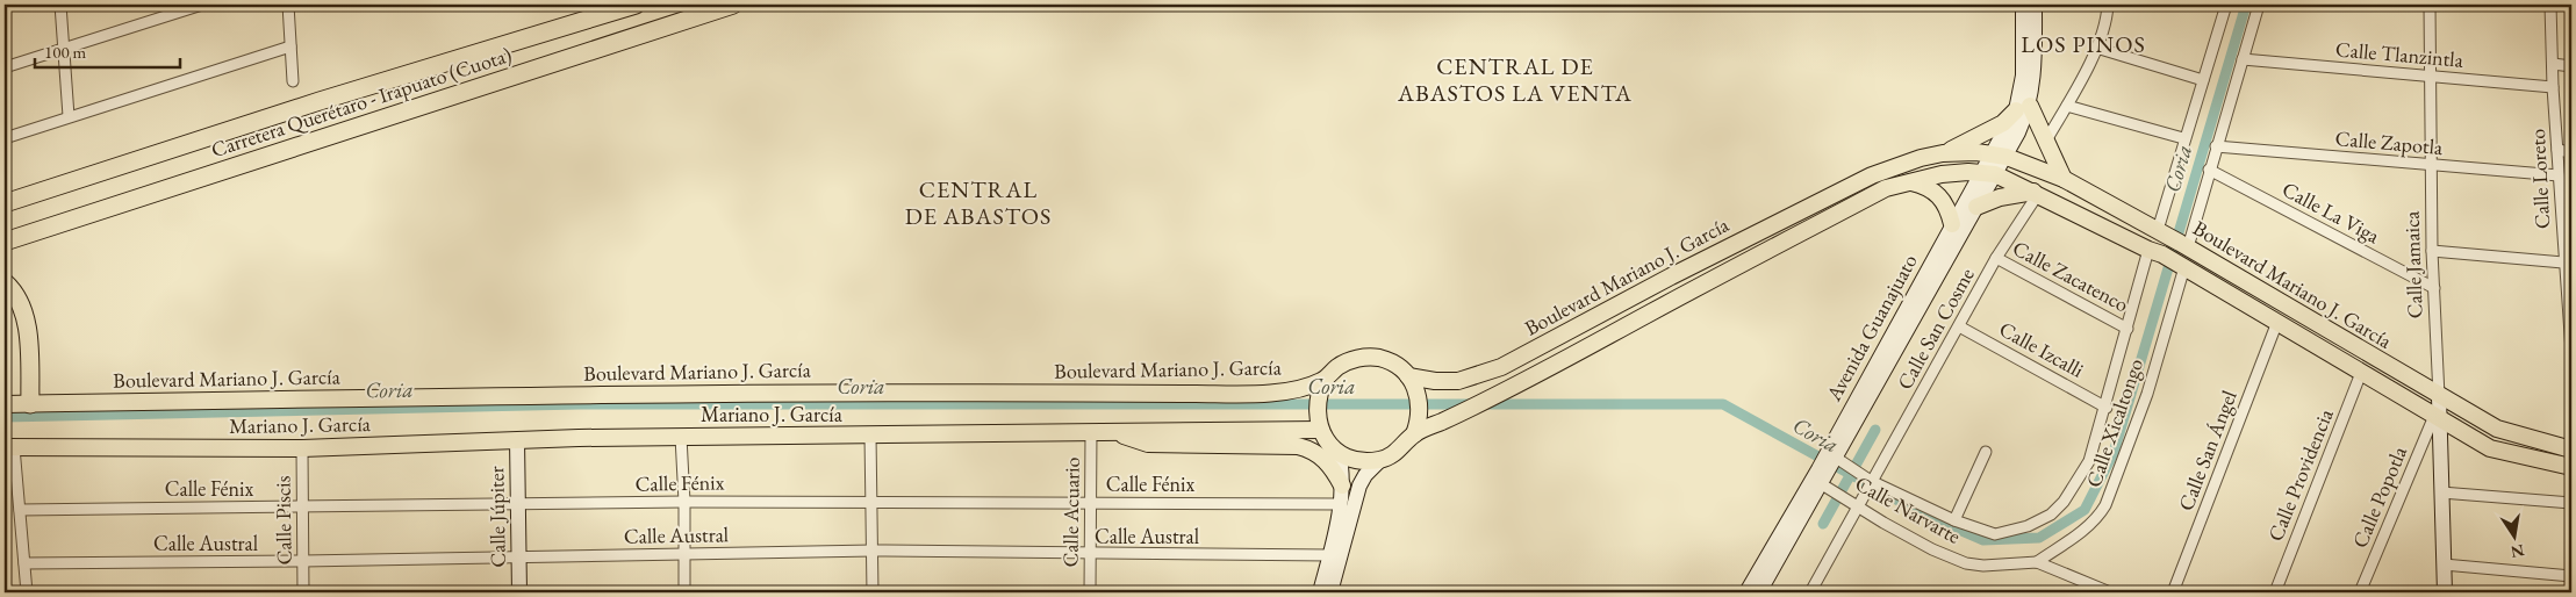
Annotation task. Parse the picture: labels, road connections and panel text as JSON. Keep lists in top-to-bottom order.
{
  "streets": {
    "highway": ["Carretera Querétaro - Irapuato (Cuota)"],
    "main road": ["Boulevard Mariano J. García", "Mariano J. García"],
    "street": [
      "Calle Tlanzintla",
      "Calle Zapotla",
      "Calle Loreto",
      "Calle La Viga",
      "Calle Jamaica",
      "Calle Zacatenco",
      "Avenida Guanajuato",
      "Calle San Cosme",
      "Calle Izcalli",
      "Calle Xicaltongo",
      "Calle San Ángel",
      "Calle Providencia",
      "Calle Fénix",
      "Calle Popotla",
      "Calle Narvarte",
      "Calle Acuario",
      "Calle Júpiter",
      "Calle Piscis",
      "Calle Austral"
    ]
  },
  "crossings": [
    ["Calle Tlanzintla", "Calle Loreto"],
    ["Calle Tlanzintla", "Calle Jamaica"],
    ["Calle Zapotla", "Calle Loreto"],
    ["Calle Zapotla", "Calle Jamaica"],
    ["Calle La Viga", "Calle Jamaica"],
    ["Calle Jamaica", "Boulevard Mariano J. García"],
    ["Calle Jamaica", "Calle Popotla"],
    ["Boulevard Mariano J. García", "Avenida Guanajuato"],
    ["Boulevard Mariano J. García", "Calle San Cosme"],
    ["Boulevard Mariano J. García", "Mariano J. García"],
    ["Boulevard Mariano J. García", "Calle Xicaltongo"],
    ["Boulevard Mariano J. García", "Calle San Ángel"],
    ["Boulevard Mariano J. García", "Calle Providencia"],
    ["Boulevard Mariano J. García", "Calle Popotla"],
    ["Calle Zacatenco", "Calle San Cosme"],
    ["Calle Zacatenco", "Calle Xicaltongo"],
    ["Avenida Guanajuato", "Calle Narvarte"],
    ["Calle San Cosme", "Calle Izcalli"],
    ["Calle San Cosme", "Calle Narvarte"],
    ["Calle Izcalli", "Calle Xicaltongo"],
    ["Mariano J. García", "Calle Acuario"],
    ["Mariano J. García", "Calle Júpiter"],
    ["Mariano J. García", "Calle Piscis"],
    ["Calle Xicaltongo", "Calle Narvarte"],
    ["Calle Fénix", "Calle Acuario"],
    ["Calle Fénix", "Calle Júpiter"],
    ["Calle Fénix", "Calle Piscis"],
    ["Calle Acuario", "Calle Austral"],
    ["Calle Júpiter", "Calle Austral"],
    ["Calle Piscis", "Calle Austral"]
  ],
  "districts": ["LOS PINOS", "CENTRAL DE ABASTOS LA VENTA", "CENTRAL DE ABASTOS"],
  "water": ["Coria"],
  "scale_bar": "100 m",
  "north": "bottom"
}
